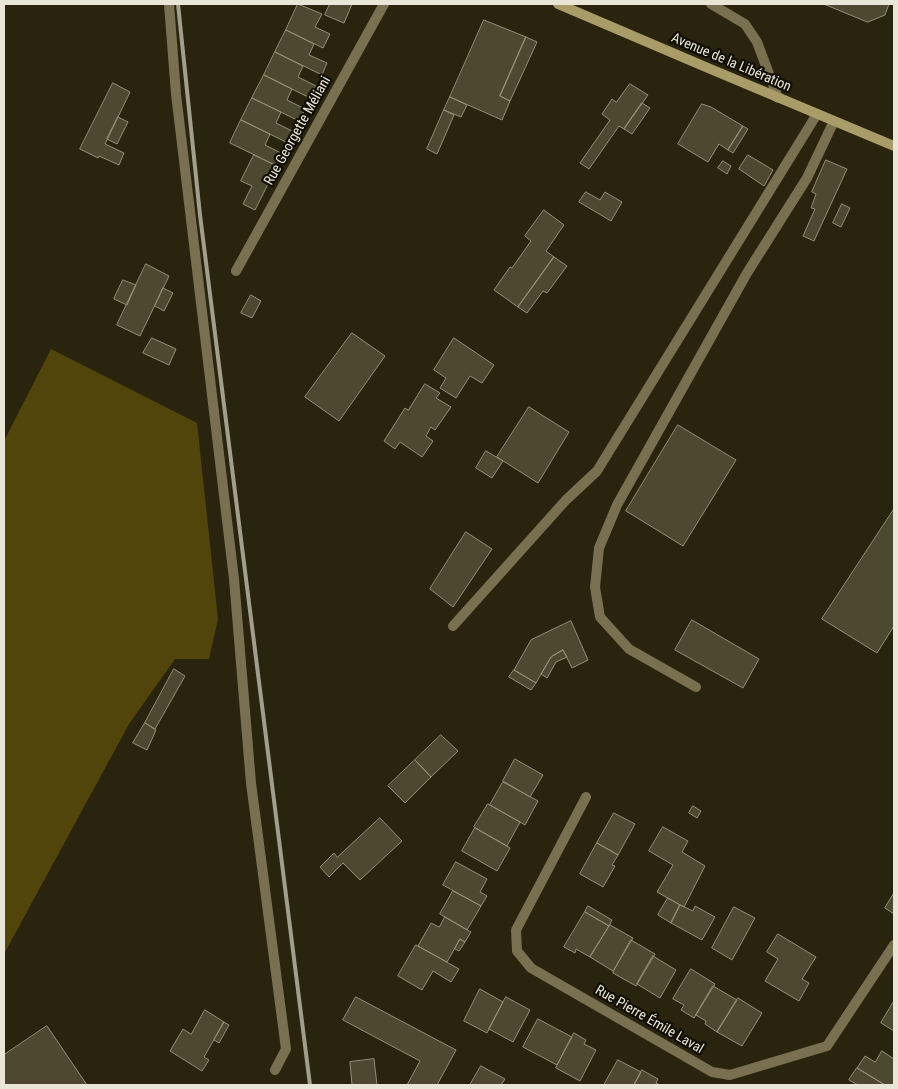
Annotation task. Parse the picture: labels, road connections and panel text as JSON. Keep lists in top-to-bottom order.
{
  "streets": {
    "main road": ["Avenue de la Libération"],
    "street": ["Rue Georgette Méliani", "Rue Pierre Émile Laval"]
  }
}
